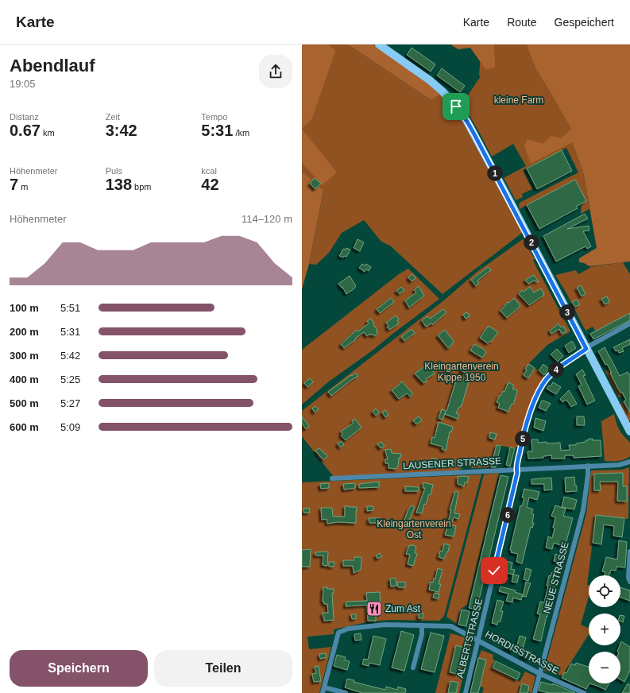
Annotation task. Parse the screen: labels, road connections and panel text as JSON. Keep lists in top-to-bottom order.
{
  "streets": {
    "street": [
      "LAUSENER STRASSE",
      "NEUE STRASSE",
      "ALBERTSTRASSE",
      "HORDISSTRASSE"
    ]
  },
  "crossings": [
    ["LAUSENER STRASSE", "NEUE STRASSE"],
    ["LAUSENER STRASSE", "ALBERTSTRASSE"],
    ["NEUE STRASSE", "HORDISSTRASSE"],
    ["ALBERTSTRASSE", "HORDISSTRASSE"]
  ],
  "parks": ["kleine Farm", "Kleingartenverein Kippe 1950", "Kleingartenverein Ost"],
  "places": {
    "restaurant": ["Zum Ast"]
  },
  "page": {
    "header": "Karte",
    "nav": ["Karte", "Route", "Gespeichert"],
    "heading": ["Abendlauf", "19:05"],
    "stats": [
      ["Distanz", "0.67 km"],
      ["Zeit", "3:42"],
      ["Tempo", "5:31 /km"],
      ["Höhenmeter", "7 m"],
      ["Puls", "138 bpm"],
      ["kcal", "42"]
    ],
    "pins": [
      "1",
      "2",
      "3",
      "4",
      "5",
      "6"
    ],
    "chart": ["Höhenmeter", "114–120 m"],
    "list": [
      {
        "name": "100 m",
        "note": "5:51"
      },
      {
        "name": "200 m",
        "note": "5:31"
      },
      {
        "name": "300 m",
        "note": "5:42"
      },
      {
        "name": "400 m",
        "note": "5:25"
      },
      {
        "name": "500 m",
        "note": "5:27"
      },
      {
        "name": "600 m",
        "note": "5:09"
      }
    ],
    "map_buttons": ["+", "−"],
    "buttons": ["Speichern", "Teilen"]
  }
}
